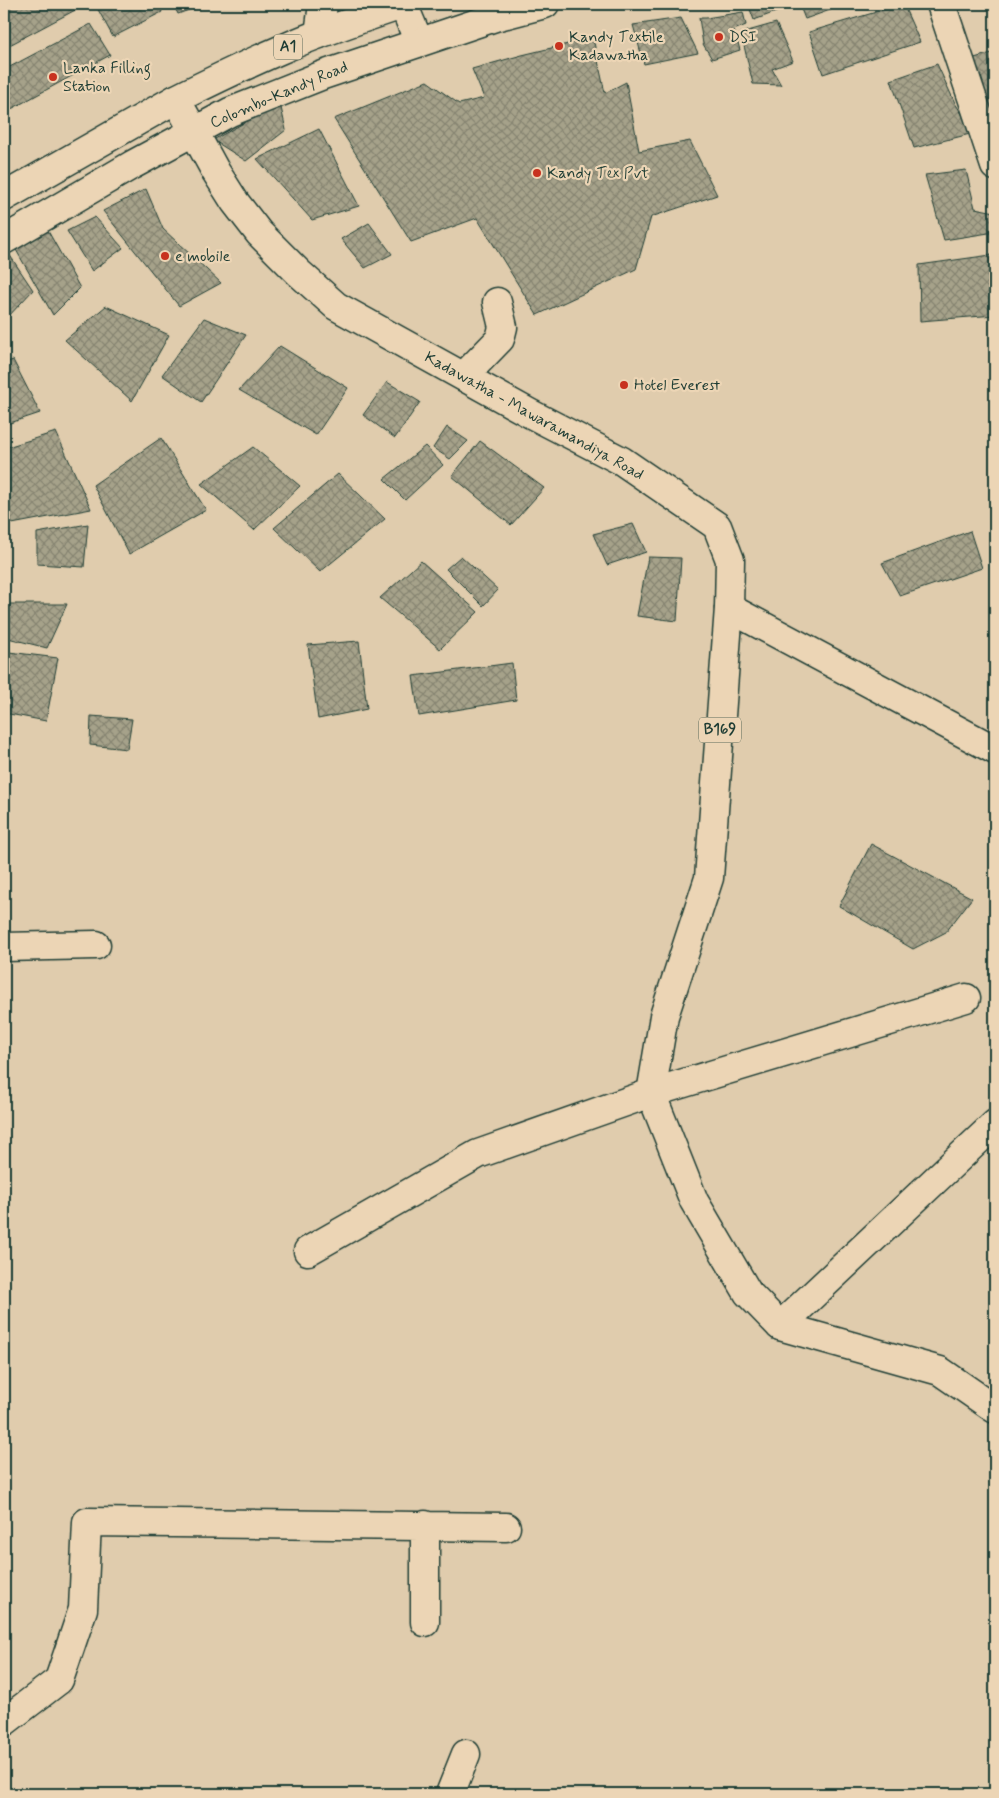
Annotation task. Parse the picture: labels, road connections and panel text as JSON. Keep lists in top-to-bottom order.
{
  "streets": {
    "main road": [
      "A1",
      "Colombo-Kandy Road",
      "Kadawatha - Mawaramandiya Road",
      "B169"
    ]
  },
  "crossings": [
    ["A1", "Kadawatha - Mawaramandiya Road"],
    ["Colombo-Kandy Road", "Kadawatha - Mawaramandiya Road"]
  ],
  "places": [
    "DSI",
    "Kandy Textile Kadawatha",
    "Lanka Filling Station",
    "Kandy Tex Pvt",
    "e mobile",
    "Hotel Everest"
  ]
}
